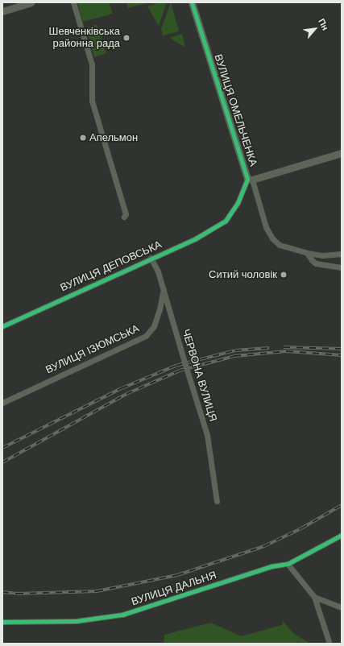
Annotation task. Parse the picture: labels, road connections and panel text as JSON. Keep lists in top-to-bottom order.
{
  "streets": {
    "street": [
      "ВУЛИЦЯ ОМЕЛЬЧЕНКА",
      "ВУЛИЦЯ ДЕПОВСЬКА",
      "ВУЛИЦЯ ІЗЮМСЬКА",
      "ЧЕРВОНА ВУЛИЦЯ",
      "ВУЛИЦЯ ДАЛЬНЯ"
    ]
  },
  "crossings": [
    ["ВУЛИЦЯ ОМЕЛЬЧЕНКА", "ВУЛИЦЯ ДЕПОВСЬКА"],
    ["ВУЛИЦЯ ДЕПОВСЬКА", "ЧЕРВОНА ВУЛИЦЯ"],
    ["ВУЛИЦЯ ІЗЮМСЬКА", "ЧЕРВОНА ВУЛИЦЯ"]
  ],
  "places": ["Шевченківська районна рада", "Апельмон", "Ситий чоловік"],
  "north": "top right"
}
